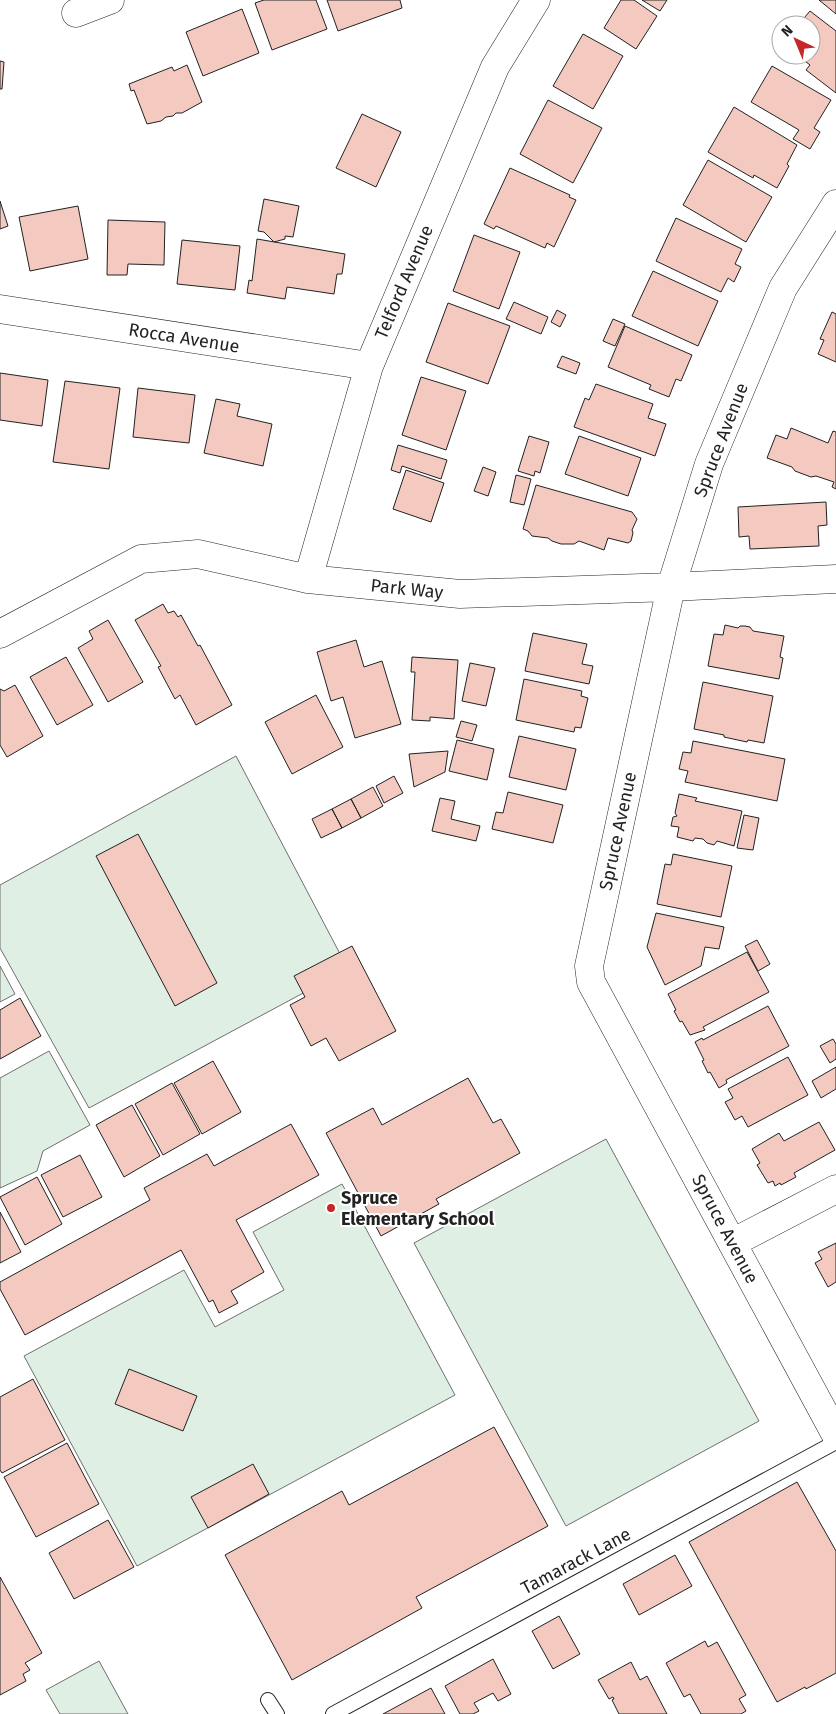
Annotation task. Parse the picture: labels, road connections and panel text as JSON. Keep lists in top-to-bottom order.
{
  "streets": {
    "street": [
      "Telford Avenue",
      "Rocca Avenue",
      "Spruce Avenue",
      "Park Way"
    ],
    "lane": ["Tamarack Lane"]
  },
  "crossings": [
    ["Telford Avenue", "Rocca Avenue"],
    ["Telford Avenue", "Park Way"],
    ["Spruce Avenue", "Park Way"]
  ],
  "places": ["Spruce Elementary School"],
  "north": "top left"
}
